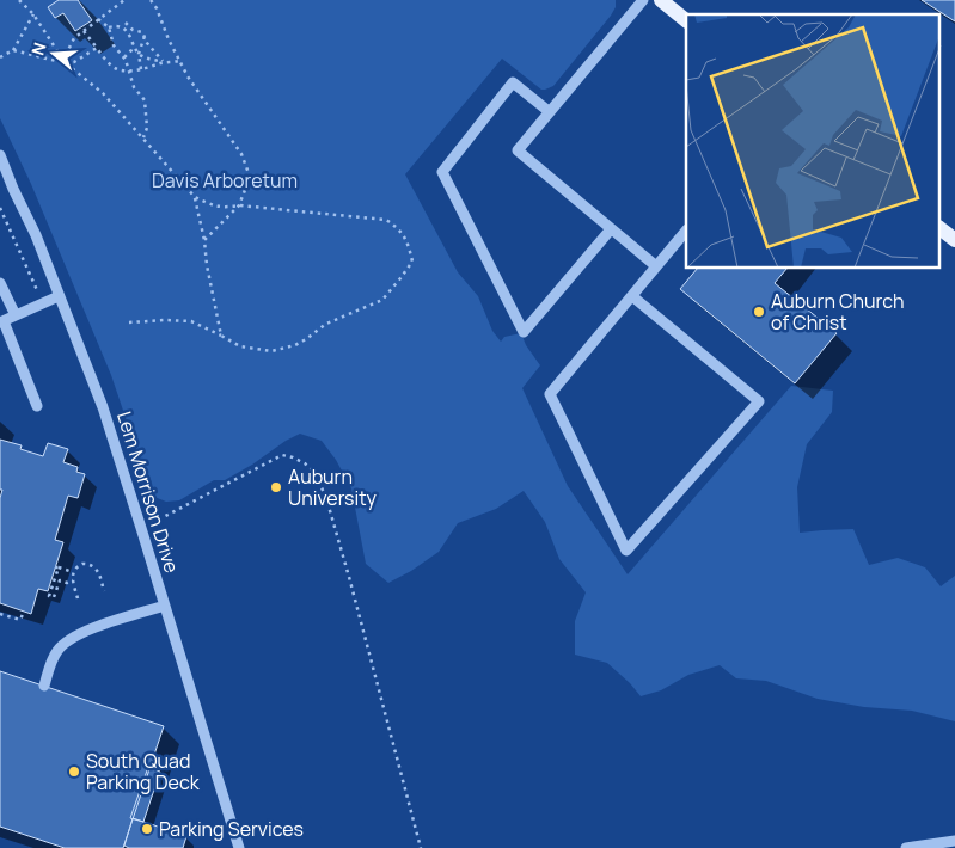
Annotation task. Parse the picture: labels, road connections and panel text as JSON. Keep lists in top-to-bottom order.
{
  "streets": {
    "street": ["Lem Morrison Drive"]
  },
  "parks": ["Davis Arboretum"],
  "places": [
    "Auburn Church of Christ",
    "Auburn University",
    "South Quad Parking Deck",
    "Parking Services"
  ],
  "north": "left"
}
